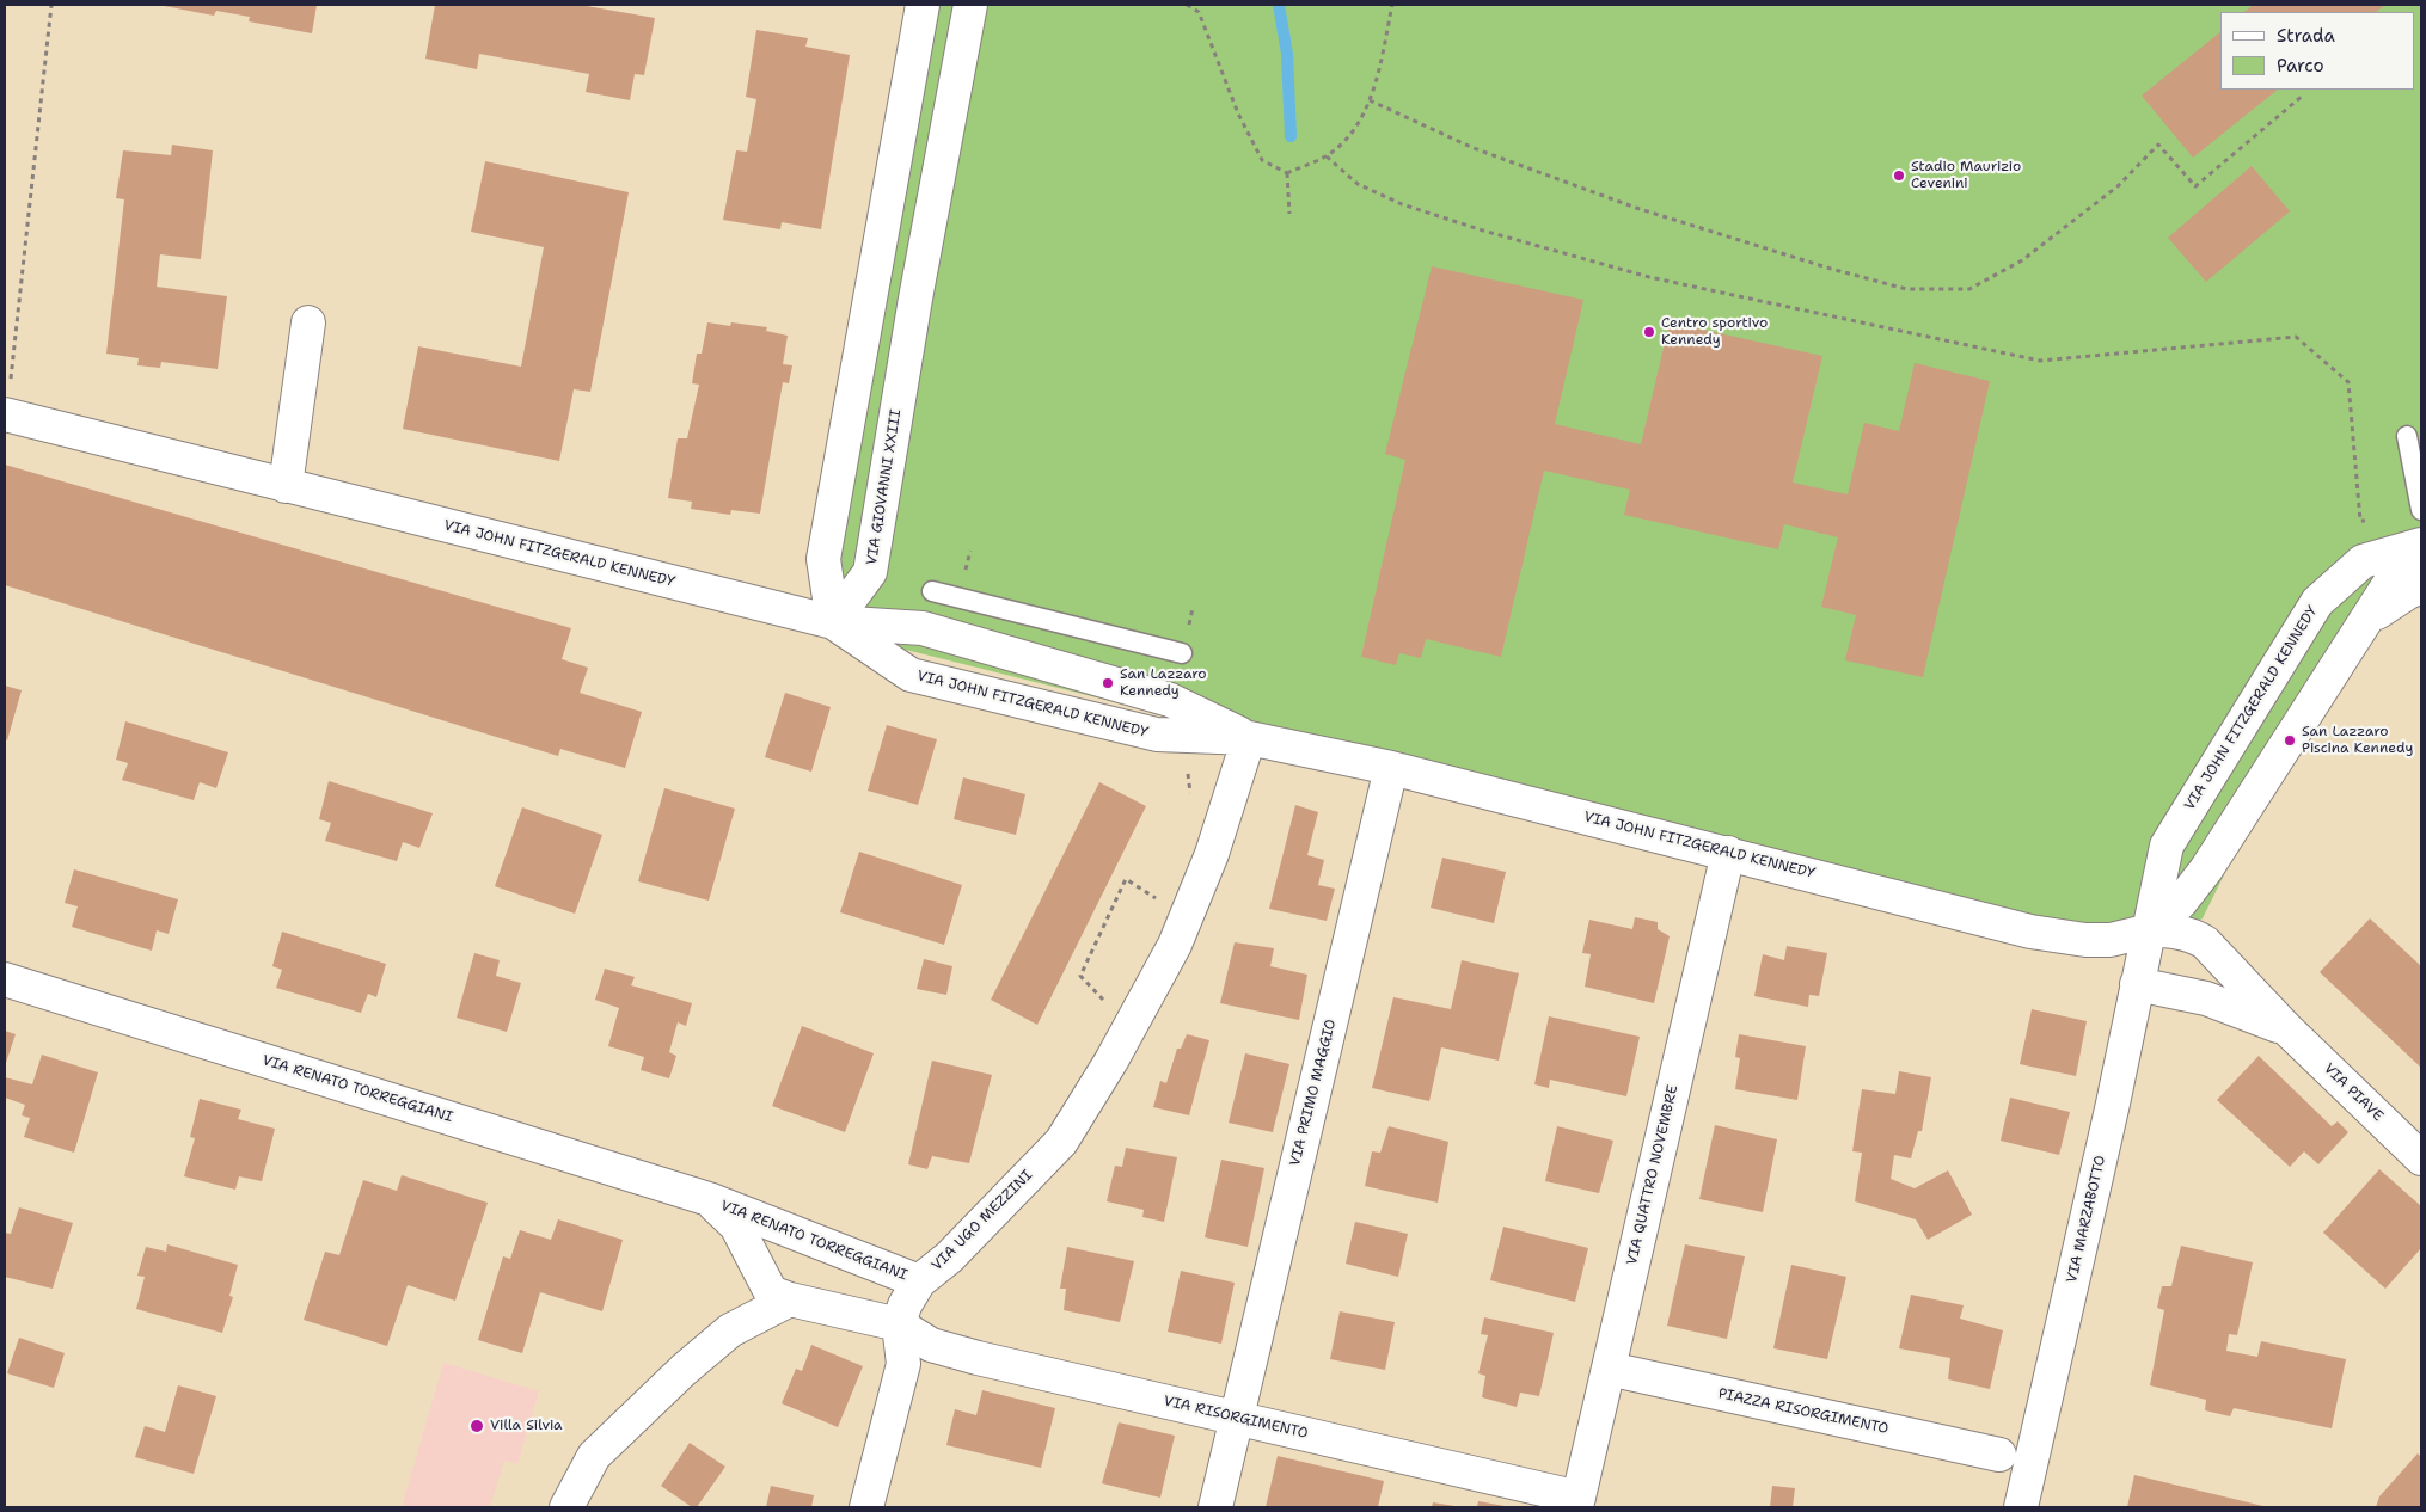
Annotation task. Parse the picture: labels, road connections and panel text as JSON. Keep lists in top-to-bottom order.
{
  "streets": {
    "street": [
      "VIA GIOVANNI XXIII",
      "VIA JOHN FITZGERALD KENNEDY",
      "VIA RENATO TORREGGIANI",
      "VIA PRIMO MAGGIO",
      "VIA PIAVE",
      "VIA QUATTRO NOVEMBRE",
      "VIA MARZABOTTO",
      "VIA UGO MEZZINI",
      "PIAZZA RISORGIMENTO",
      "VIA RISORGIMENTO"
    ]
  },
  "crossings": [
    ["VIA GIOVANNI XXIII", "VIA JOHN FITZGERALD KENNEDY"],
    ["VIA JOHN FITZGERALD KENNEDY", "VIA PRIMO MAGGIO"],
    ["VIA JOHN FITZGERALD KENNEDY", "VIA PIAVE"],
    ["VIA JOHN FITZGERALD KENNEDY", "VIA QUATTRO NOVEMBRE"],
    ["VIA JOHN FITZGERALD KENNEDY", "VIA MARZABOTTO"],
    ["VIA JOHN FITZGERALD KENNEDY", "VIA UGO MEZZINI"],
    ["VIA RENATO TORREGGIANI", "VIA UGO MEZZINI"],
    ["VIA PRIMO MAGGIO", "VIA RISORGIMENTO"],
    ["VIA PIAVE", "VIA MARZABOTTO"],
    ["VIA QUATTRO NOVEMBRE", "PIAZZA RISORGIMENTO"],
    ["VIA QUATTRO NOVEMBRE", "VIA RISORGIMENTO"],
    ["VIA UGO MEZZINI", "VIA RISORGIMENTO"]
  ],
  "places": [
    "Stadio Maurizio Cevenini",
    "Centro sportivo Kennedy",
    "San Lazzaro Kennedy",
    "San Lazzaro Piscina Kennedy",
    "Villa Silvia"
  ],
  "legend": ["Strada", "Parco"]
}
